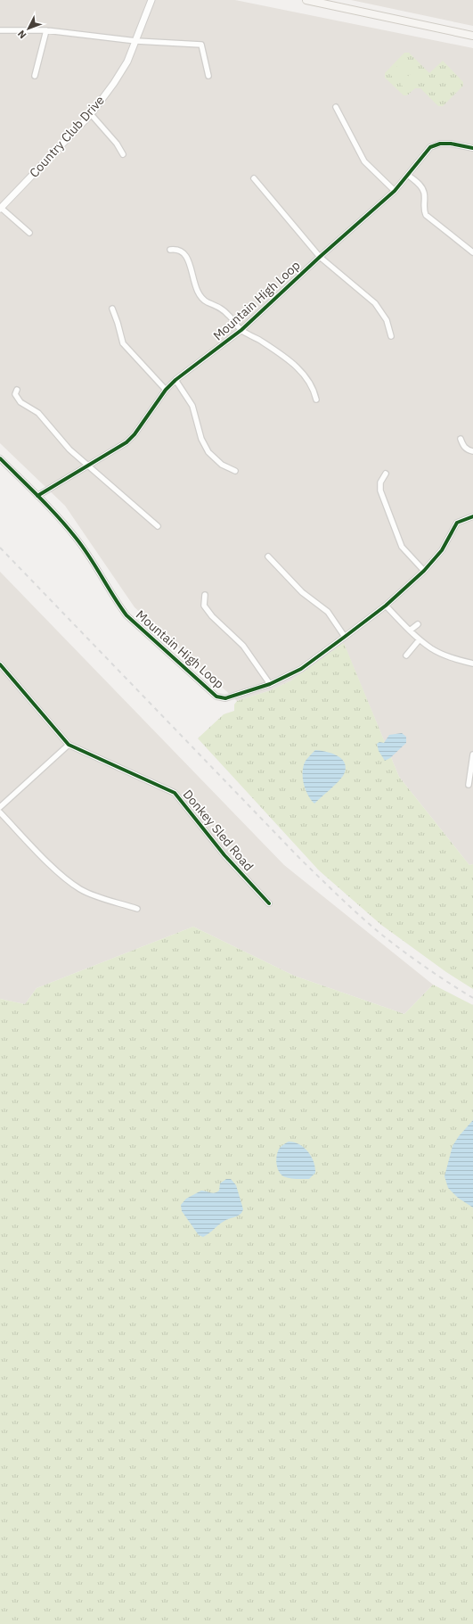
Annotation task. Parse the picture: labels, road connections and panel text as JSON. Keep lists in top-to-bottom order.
{
  "streets": {
    "street": ["Country Club Drive", "Mountain High Loop", "Donkey Sled Road"]
  },
  "north": "bottom left"
}
